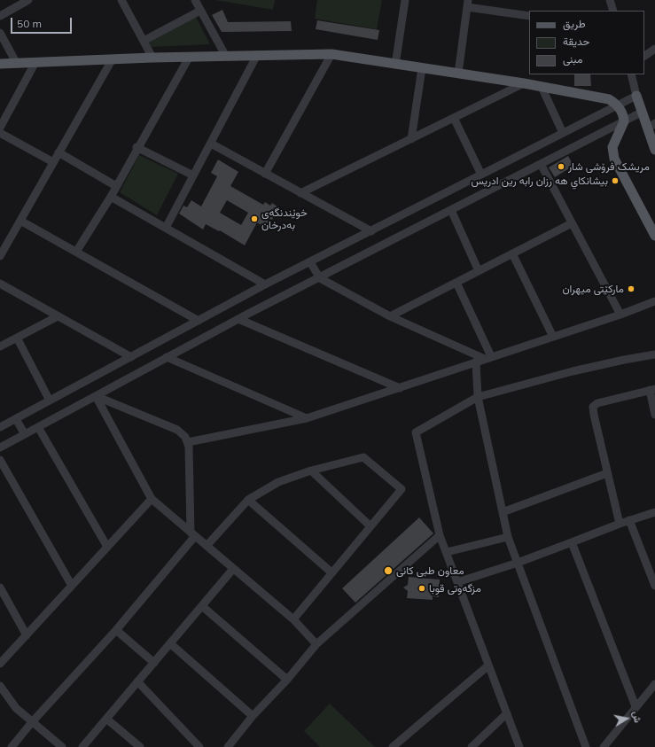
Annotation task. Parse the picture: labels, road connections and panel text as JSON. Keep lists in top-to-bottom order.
{
  "places": [
    "مریشک فرۆشی شار",
    "بيشانكاي هه رزان رابه رين ادريس",
    "خوێندنگەی بەدرخان",
    "مارکێتی میهران",
    "معاون طبی کانی",
    "مزگەوتی قوبا"
  ],
  "legend": ["طريق", "حديقة", "مبنى"],
  "scale_bar": "50 m",
  "north": "right"
}
